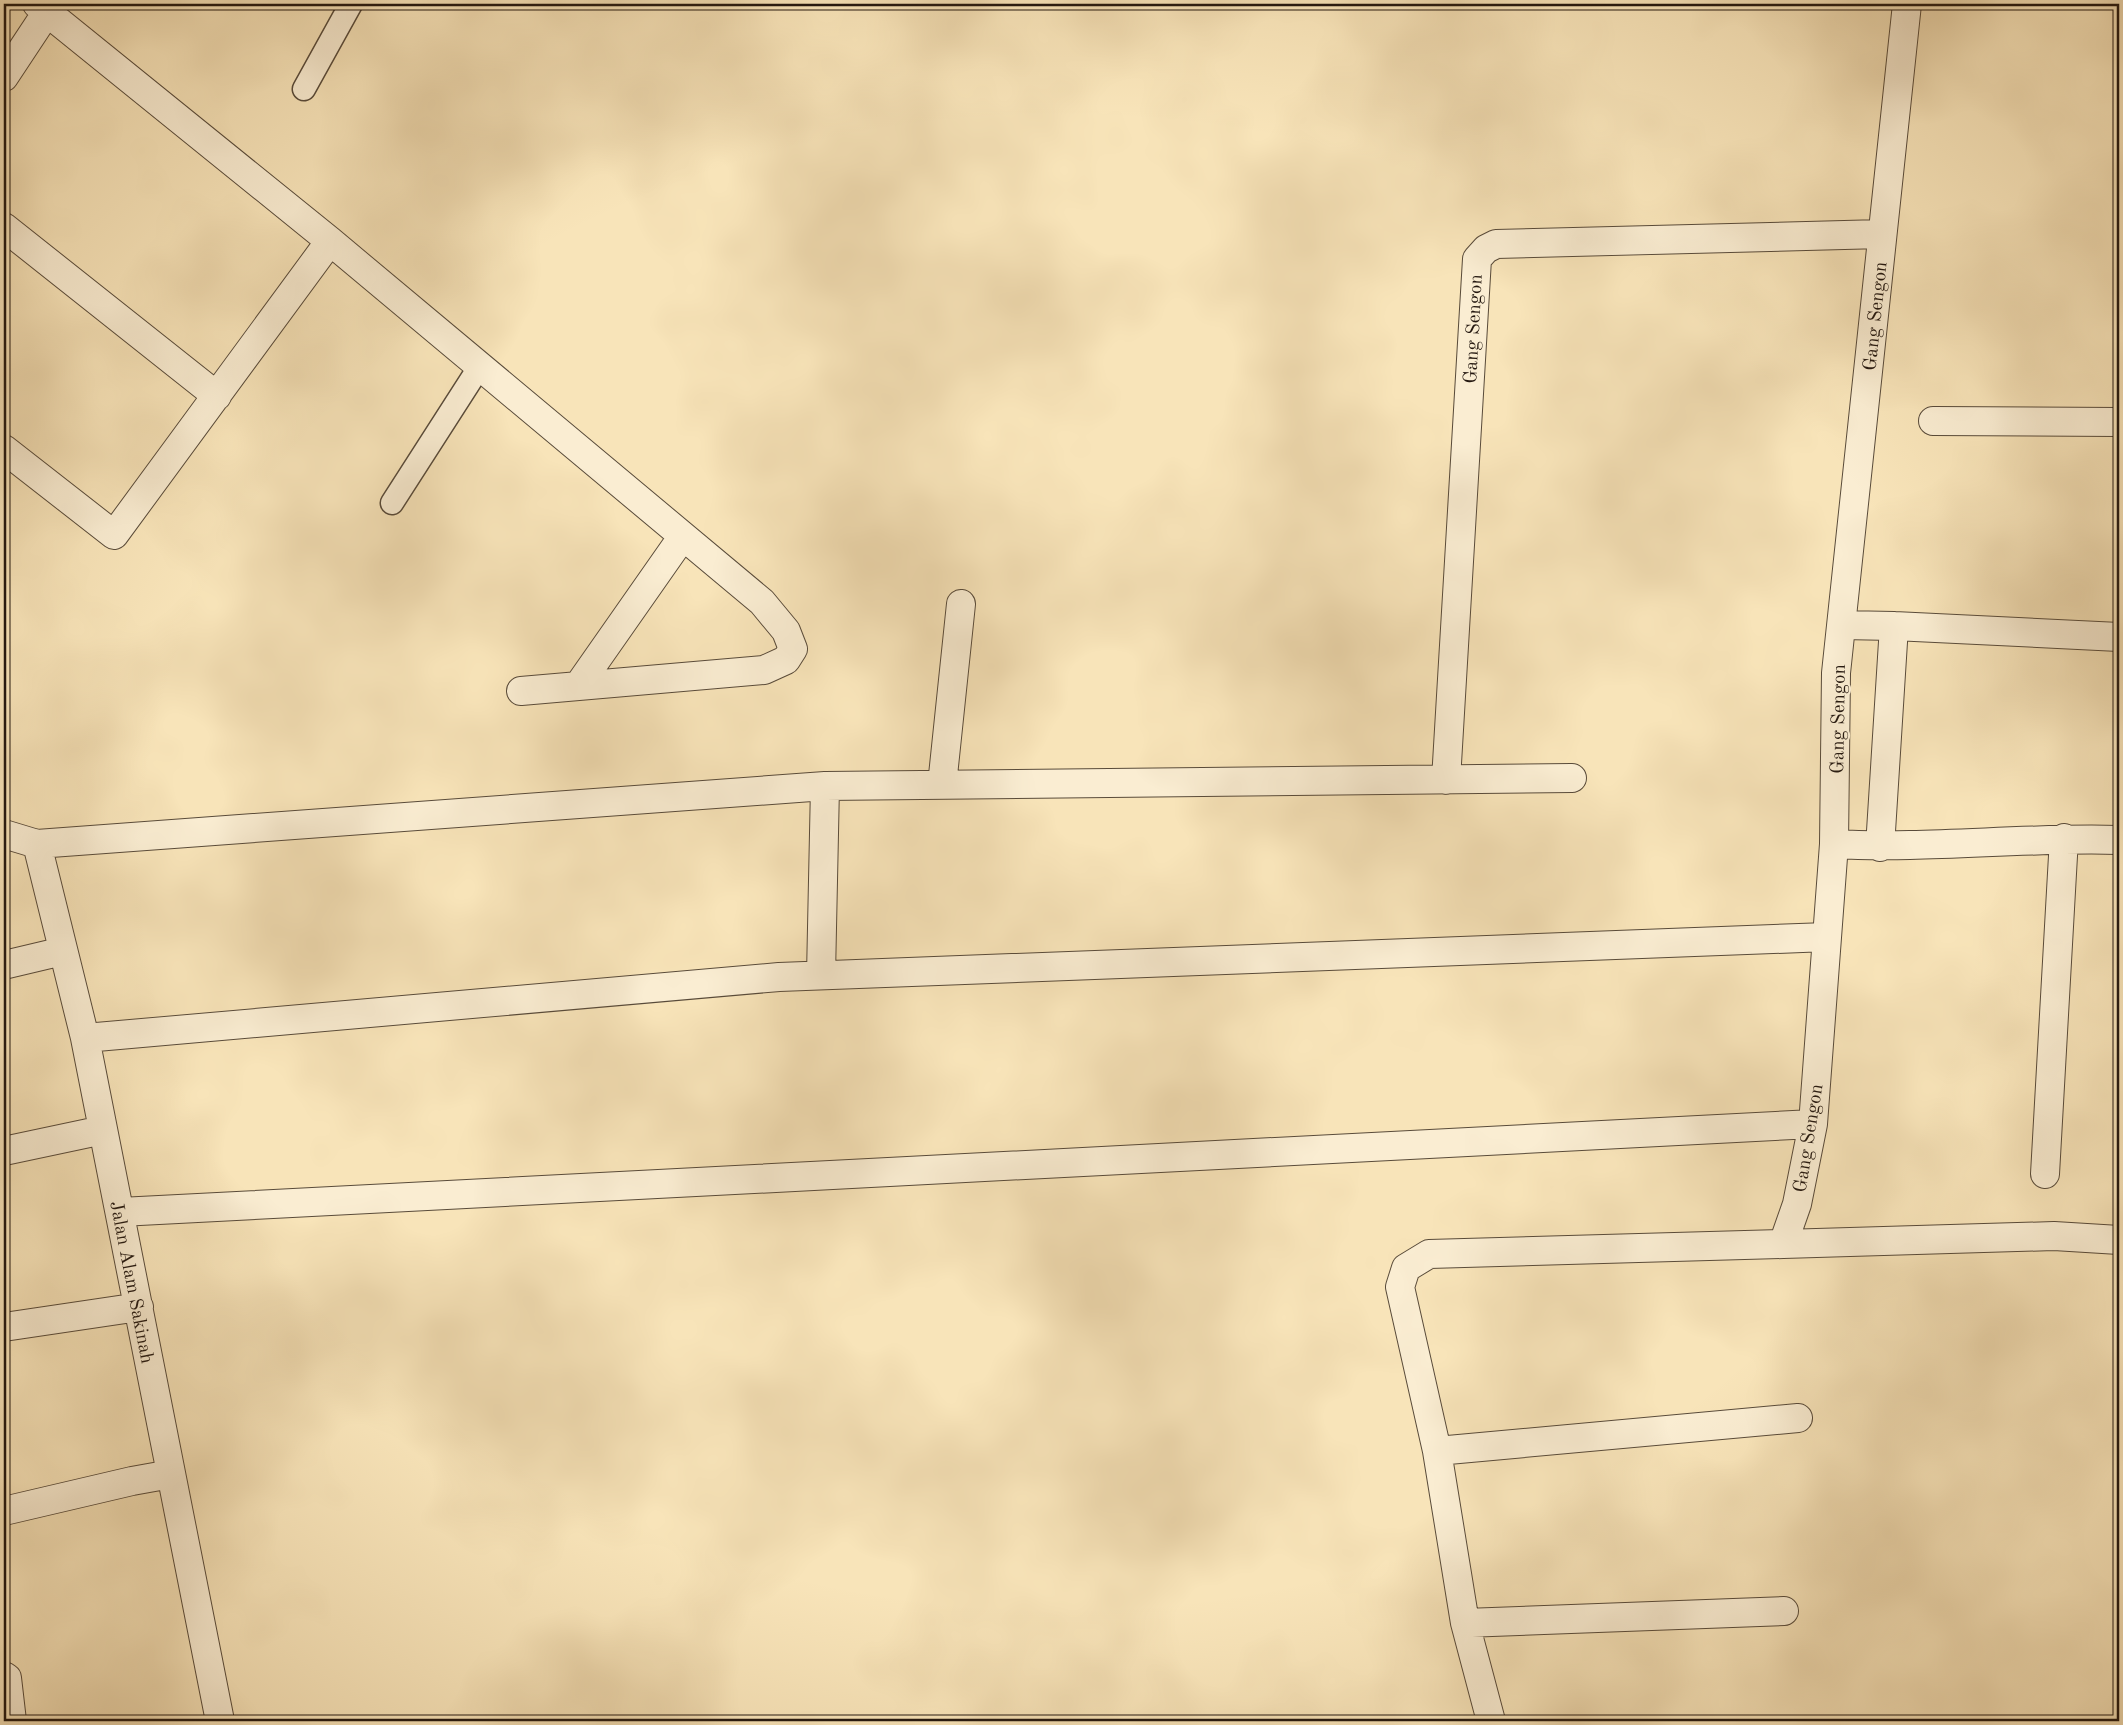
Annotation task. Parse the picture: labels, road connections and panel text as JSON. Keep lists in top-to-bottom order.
{
  "streets": {
    "street": ["Gang Sengon", "Jalan Alam Sakinah"]
  }
}
